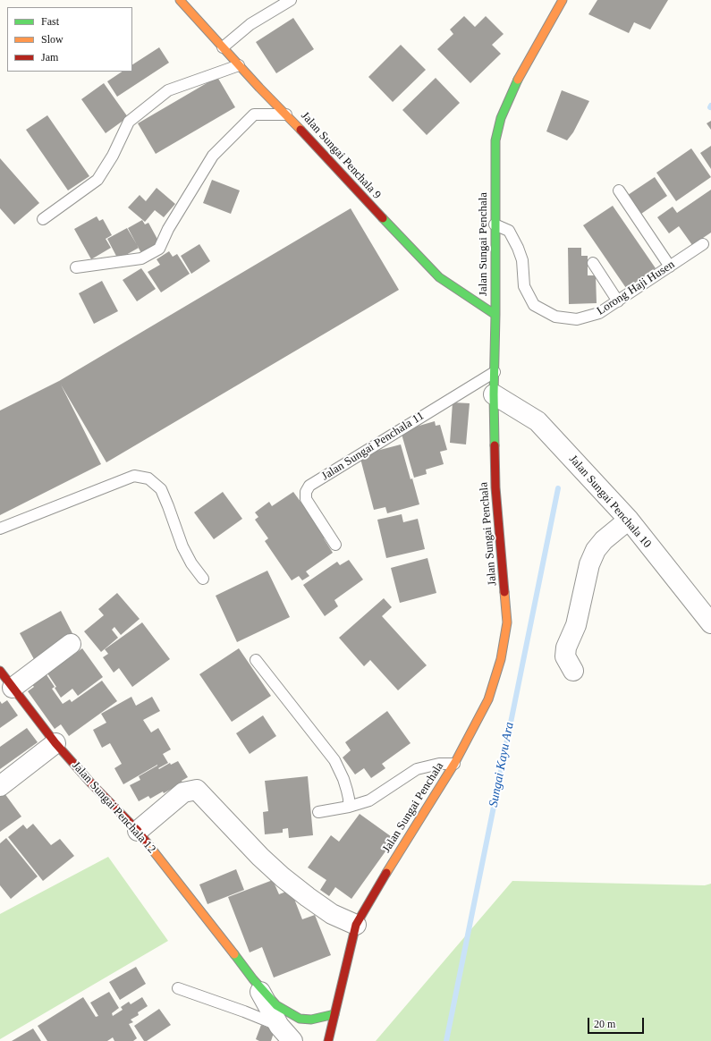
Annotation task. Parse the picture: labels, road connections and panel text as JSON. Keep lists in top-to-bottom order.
{
  "streets": {
    "street": [
      "Jalan Sungai Penchala 9",
      "Jalan Sungai Penchala",
      "Jalan Sungai Penchala 10",
      "Jalan Sungai Penchala 12"
    ],
    "lane": ["Lorong Haji Husen", "Jalan Sungai Penchala 11"]
  },
  "crossings": [
    ["Jalan Sungai Penchala 9", "Jalan Sungai Penchala"],
    ["Jalan Sungai Penchala", "Lorong Haji Husen"],
    ["Jalan Sungai Penchala", "Jalan Sungai Penchala 11"],
    ["Jalan Sungai Penchala", "Jalan Sungai Penchala 10"]
  ],
  "water": ["Sungai Kayu Ara"],
  "legend": ["Fast", "Slow", "Jam"],
  "scale_bar": "20 m"
}
